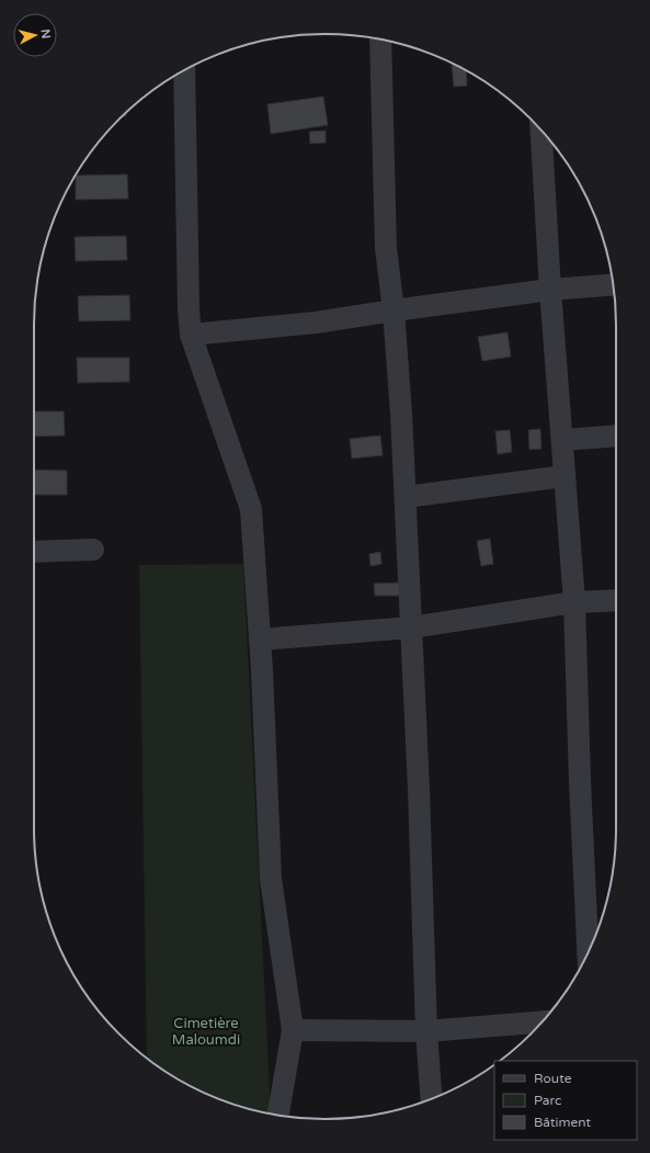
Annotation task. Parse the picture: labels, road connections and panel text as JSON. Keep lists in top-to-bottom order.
{
  "parks": ["Cimetière Maloumdi"],
  "legend": ["Route", "Parc", "Bâtiment"],
  "north": "right"
}
